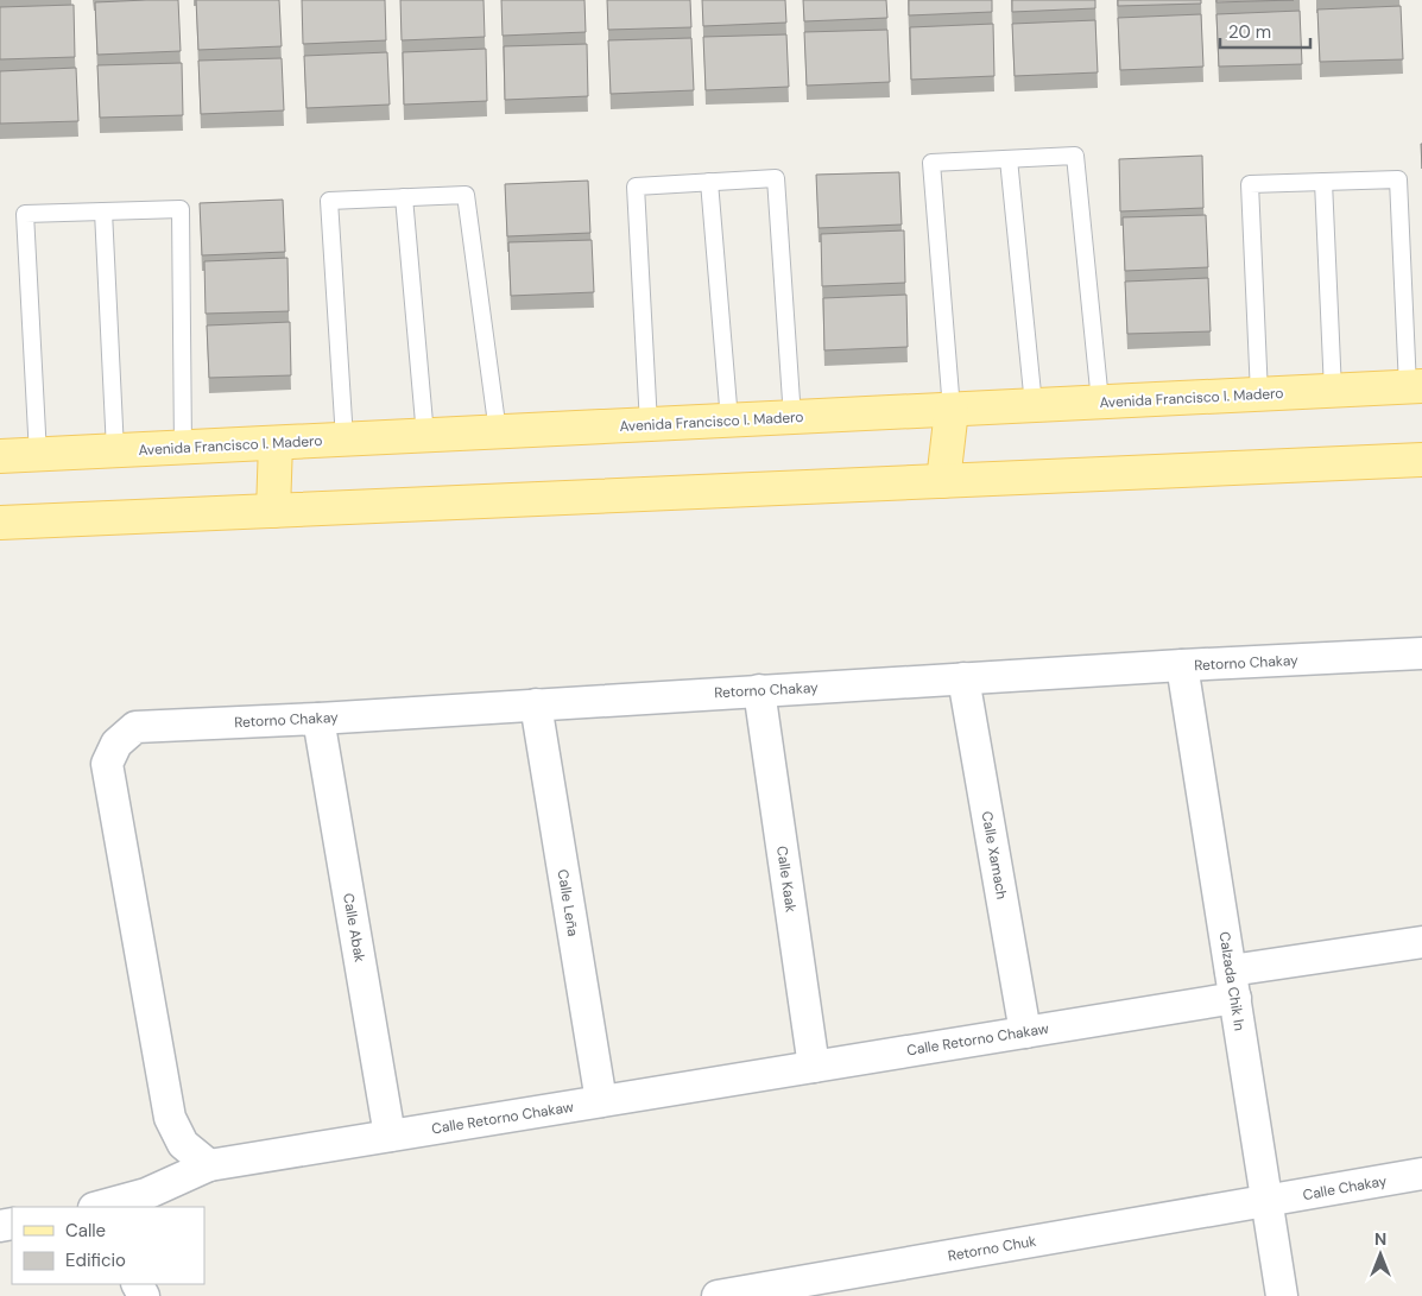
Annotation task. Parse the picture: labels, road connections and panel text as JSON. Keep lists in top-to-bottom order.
{
  "streets": {
    "main road": ["Avenida Francisco I. Madero"],
    "street": [
      "Retorno Chakay",
      "Calle Xamach",
      "Calle Kaak",
      "Calle Leña",
      "Calle Abak",
      "Calzada Chik In",
      "Calle Retorno Chakaw",
      "Calle Chakay",
      "Retorno Chuk"
    ]
  },
  "crossings": [
    ["Retorno Chakay", "Calle Xamach"],
    ["Retorno Chakay", "Calle Kaak"],
    ["Retorno Chakay", "Calle Leña"],
    ["Retorno Chakay", "Calle Abak"],
    ["Retorno Chakay", "Calzada Chik In"],
    ["Retorno Chakay", "Calle Retorno Chakaw"],
    ["Calle Xamach", "Calle Retorno Chakaw"],
    ["Calle Kaak", "Calle Retorno Chakaw"],
    ["Calle Leña", "Calle Retorno Chakaw"],
    ["Calle Abak", "Calle Retorno Chakaw"],
    ["Calzada Chik In", "Calle Retorno Chakaw"],
    ["Calzada Chik In", "Calle Chakay"],
    ["Calzada Chik In", "Retorno Chuk"],
    ["Calle Chakay", "Retorno Chuk"]
  ],
  "legend": ["Calle", "Edificio"],
  "scale_bar": "20 m",
  "north": "top"
}
